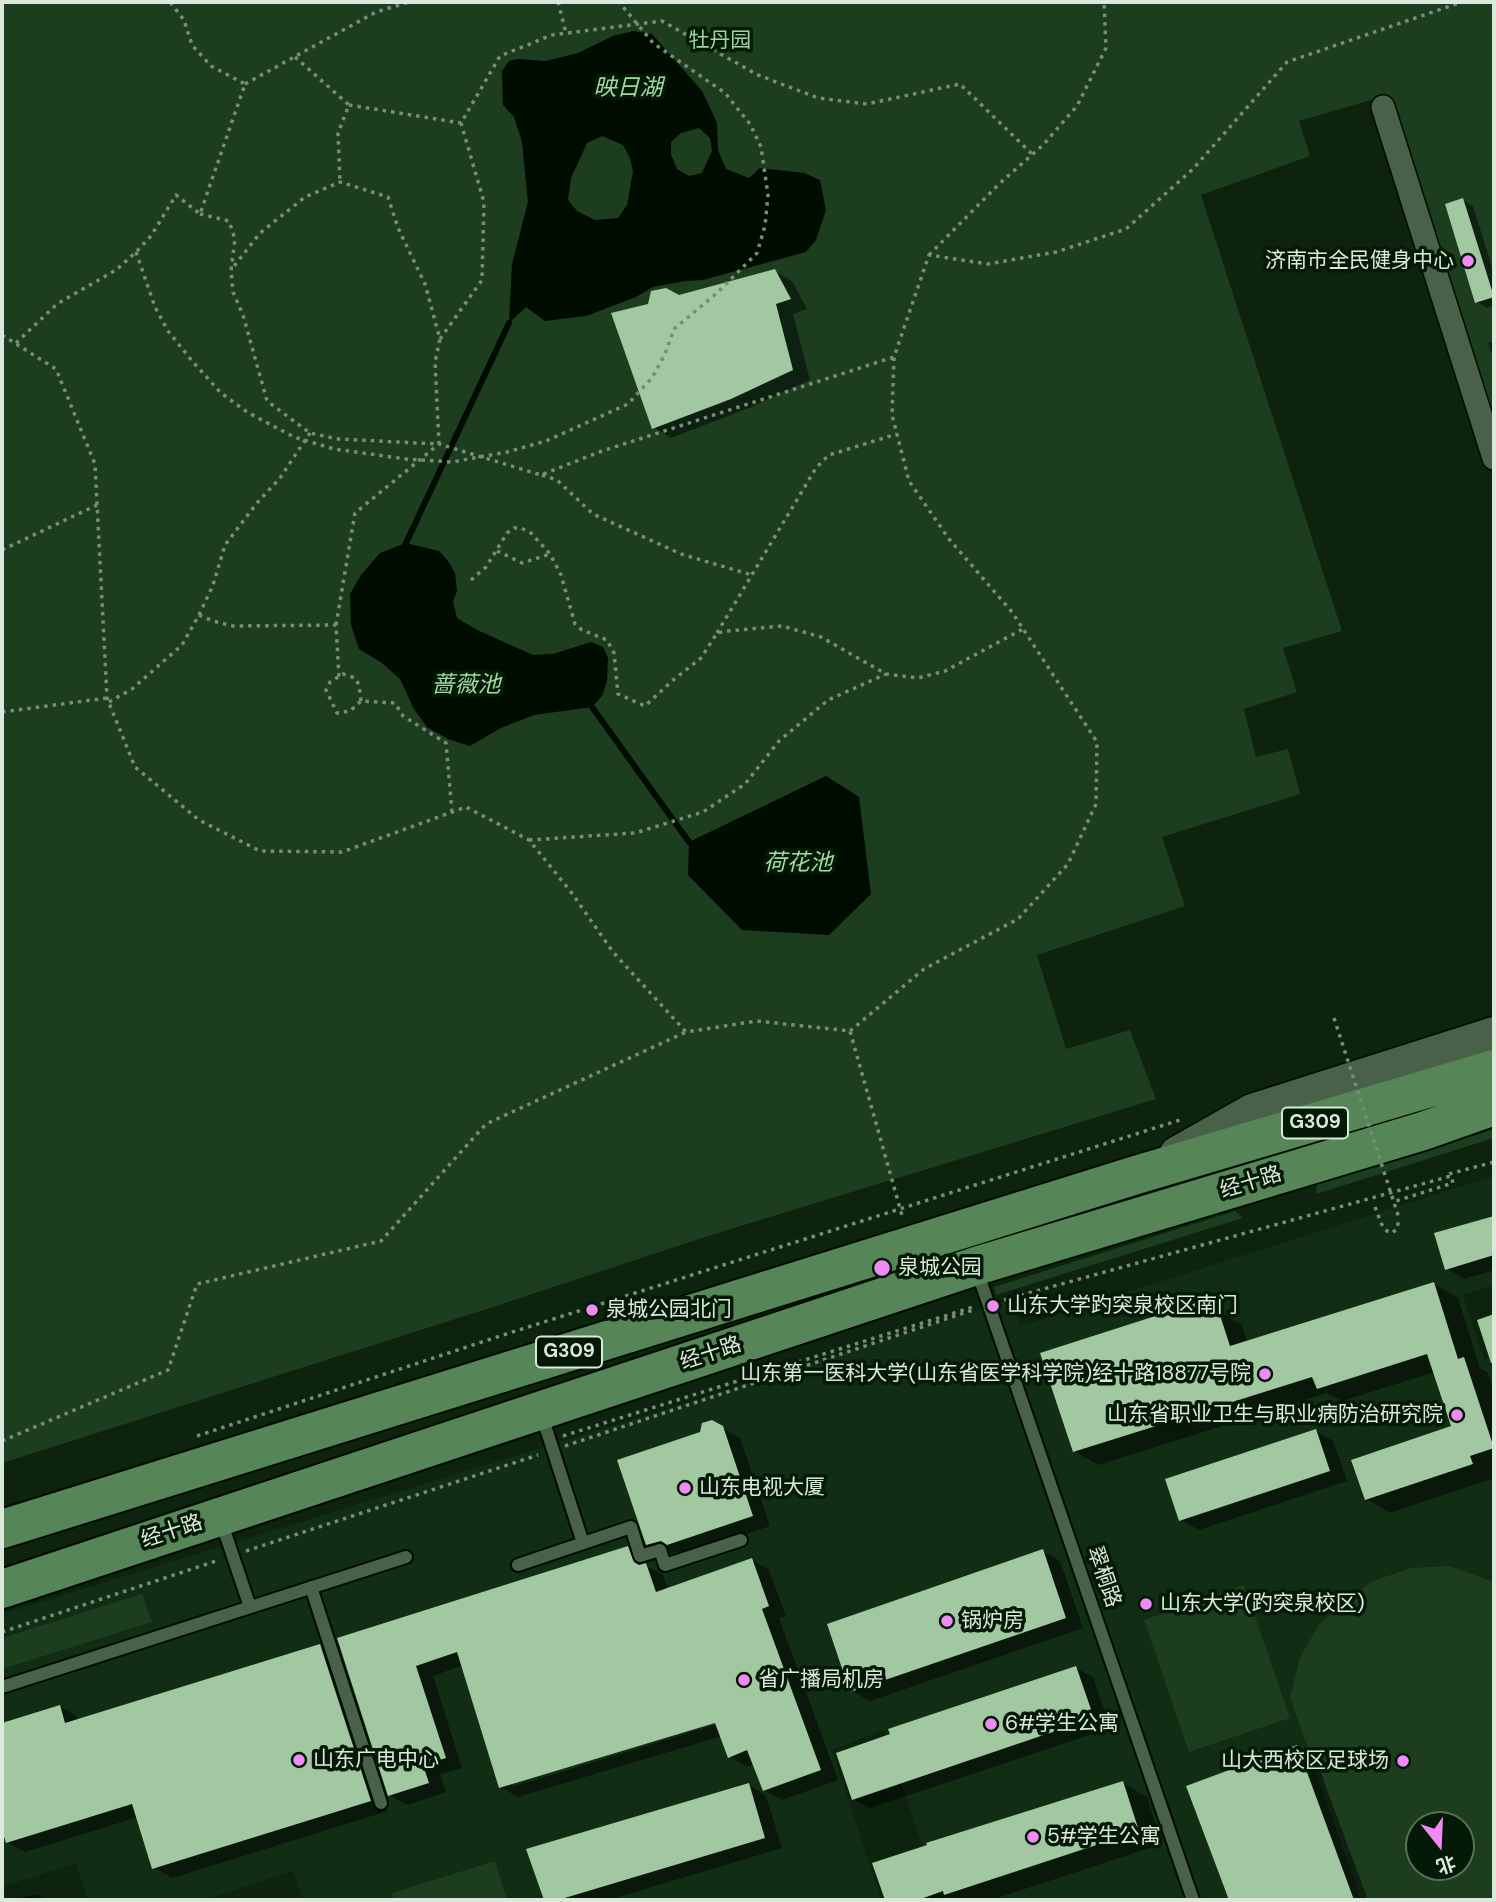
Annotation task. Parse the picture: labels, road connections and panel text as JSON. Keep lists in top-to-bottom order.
{
  "streets": {
    "highway": ["G309", "经十路"],
    "lane": ["翠桐路"]
  },
  "crossings": [
    ["经十路", "翠桐路"]
  ],
  "water": ["映日湖", "蔷薇池", "荷花池"],
  "parks": ["牡丹园"],
  "places": [
    "济南市全民健身中心",
    "泉城公园",
    "山东大学趵突泉校区南门",
    "泉城公园北门",
    "山东第一医科大学(山东省医学科学院)经十路18877号院",
    "山东省职业卫生与职业病防治研究院",
    "山东电视大厦",
    "山东大学(趵突泉校区)",
    "锅炉房",
    "省广播局机房",
    "6#学生公寓",
    "山东广电中心",
    "山大西校区足球场",
    "5#学生公寓"
  ],
  "north": "bottom"
}
